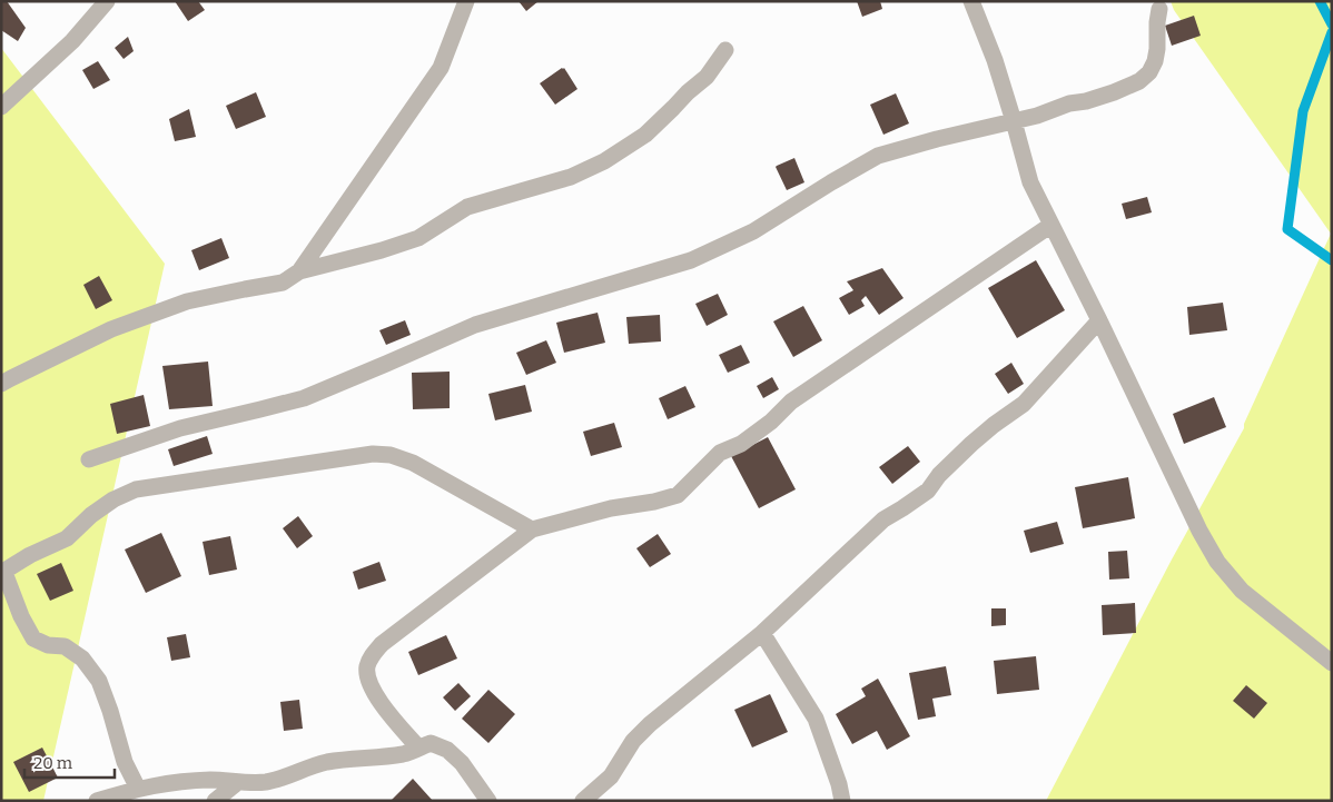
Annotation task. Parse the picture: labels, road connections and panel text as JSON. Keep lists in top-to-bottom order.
{
  "scale_bar": "20 m"
}
